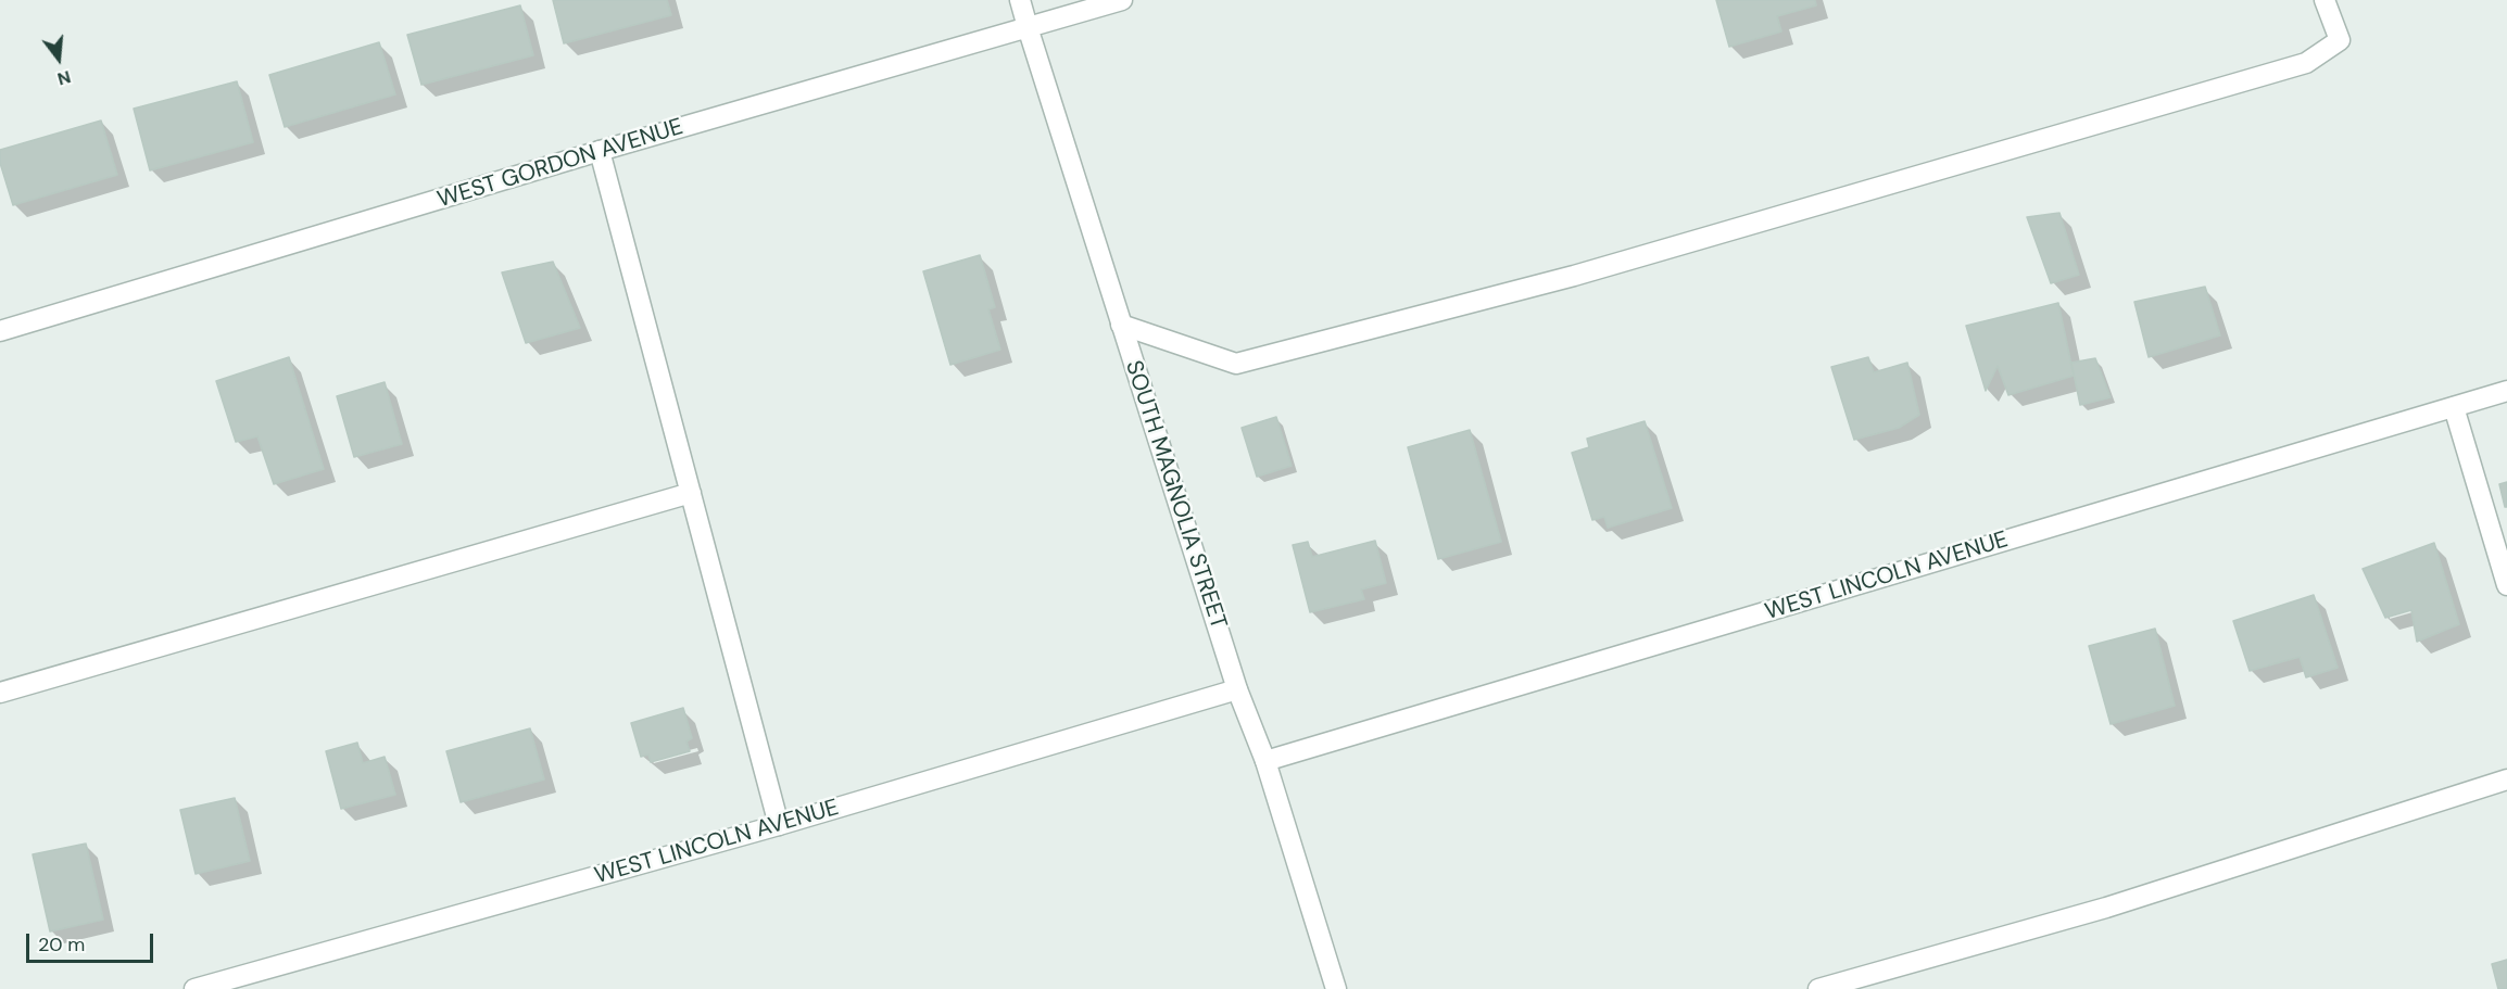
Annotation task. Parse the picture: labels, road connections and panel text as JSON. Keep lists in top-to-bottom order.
{
  "streets": {
    "street": ["WEST GORDON AVENUE", "SOUTH MAGNOLIA STREET", "WEST LINCOLN AVENUE"]
  },
  "crossings": [
    ["WEST GORDON AVENUE", "SOUTH MAGNOLIA STREET"],
    ["SOUTH MAGNOLIA STREET", "WEST LINCOLN AVENUE"]
  ],
  "scale_bar": "20 m",
  "north": "bottom"
}
